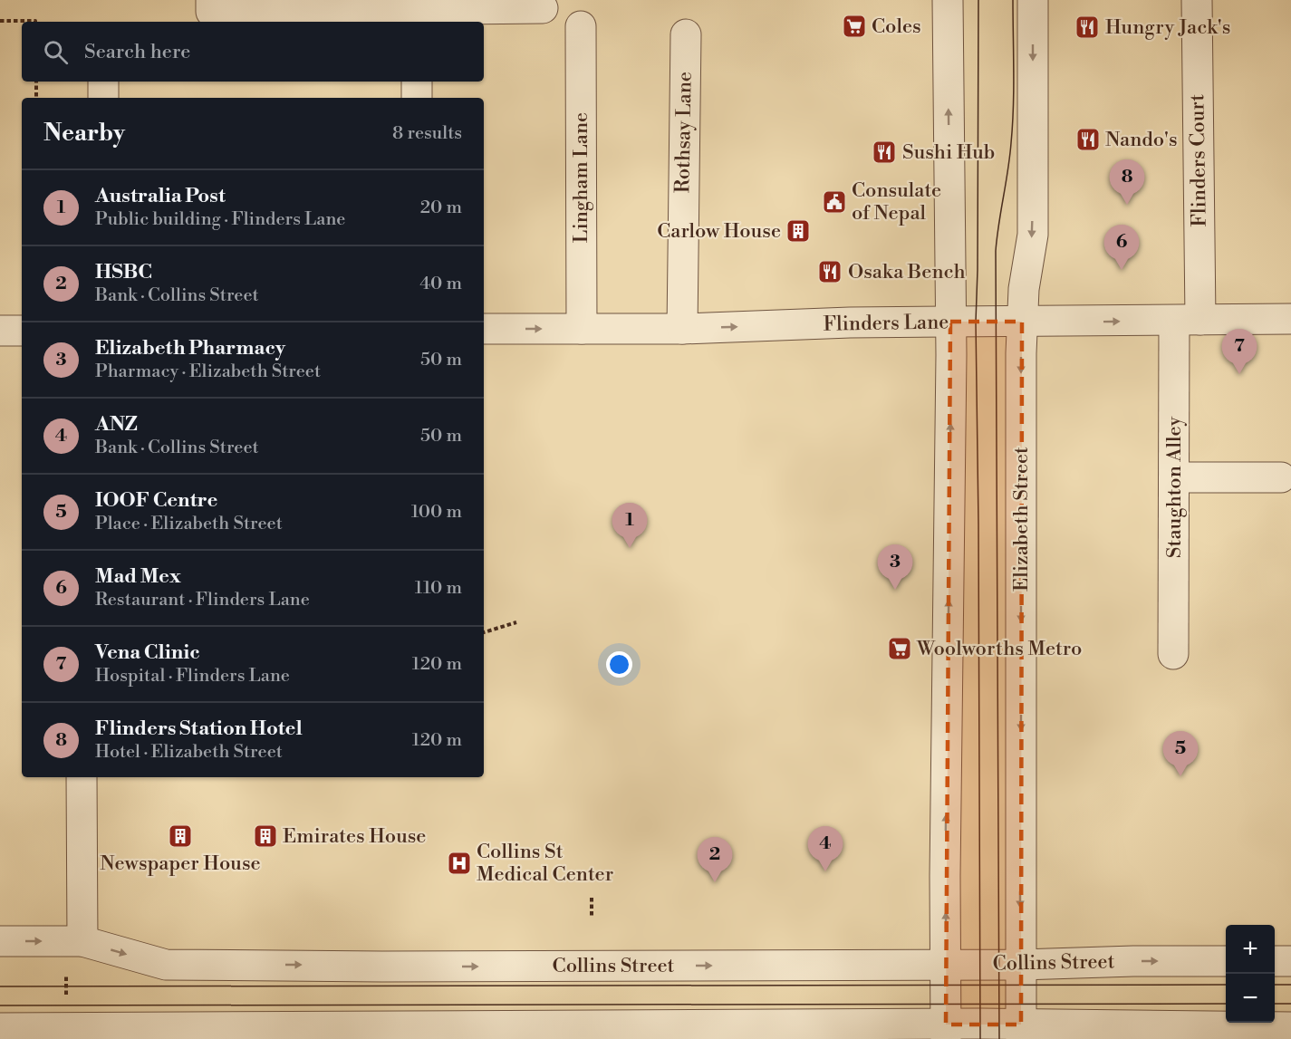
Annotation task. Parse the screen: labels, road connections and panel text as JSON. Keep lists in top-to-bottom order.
{
  "streets": {
    "street": [
      "Rothsay Lane",
      "Flinders Court",
      "Lingham Lane",
      "Flinders Lane",
      "Staughton Alley",
      "Elizabeth Street",
      "Collins Street"
    ]
  },
  "crossings": [
    ["Rothsay Lane", "Flinders Lane"],
    ["Flinders Court", "Flinders Lane"],
    ["Flinders Court", "Staughton Alley"],
    ["Lingham Lane", "Flinders Lane"],
    ["Flinders Lane", "Staughton Alley"],
    ["Flinders Lane", "Elizabeth Street"],
    ["Elizabeth Street", "Collins Street"]
  ],
  "one_way": ["Flinders Lane"],
  "places": {
    "supermarket": ["Coles", "Woolworths Metro"],
    "restaurant": [
      "Hungry Jack's",
      "Nando's",
      "Sushi Hub",
      "Osaka Bench"
    ],
    "public building": ["Consulate of Nepal"],
    "building": ["Carlow House", "Newspaper House", "Emirates House"],
    "hospital": ["Collins St Medical Center"]
  },
  "page": {
    "search": "Search here",
    "heading": ["Nearby", "8 results"],
    "pins": [
      "8",
      "6",
      "7",
      "1",
      "3",
      "5",
      "4",
      "2"
    ],
    "list": [
      {
        "mark": "1",
        "name": "Australia Post",
        "note": "Public building · Flinders Lane",
        "value": "20 m"
      },
      {
        "mark": "2",
        "name": "HSBC",
        "note": "Bank · Collins Street",
        "value": "40 m"
      },
      {
        "mark": "3",
        "name": "Elizabeth Pharmacy",
        "note": "Pharmacy · Elizabeth Street",
        "value": "50 m"
      },
      {
        "mark": "4",
        "name": "ANZ",
        "note": "Bank · Collins Street",
        "value": "50 m"
      },
      {
        "mark": "5",
        "name": "IOOF Centre",
        "note": "Place · Elizabeth Street",
        "value": "100 m"
      },
      {
        "mark": "6",
        "name": "Mad Mex",
        "note": "Restaurant · Flinders Lane",
        "value": "110 m"
      },
      {
        "mark": "7",
        "name": "Vena Clinic",
        "note": "Hospital · Flinders Lane",
        "value": "120 m"
      },
      {
        "mark": "8",
        "name": "Flinders Station Hotel",
        "note": "Hotel · Elizabeth Street",
        "value": "120 m"
      }
    ],
    "map_buttons": ["+", "−"]
  }
}
